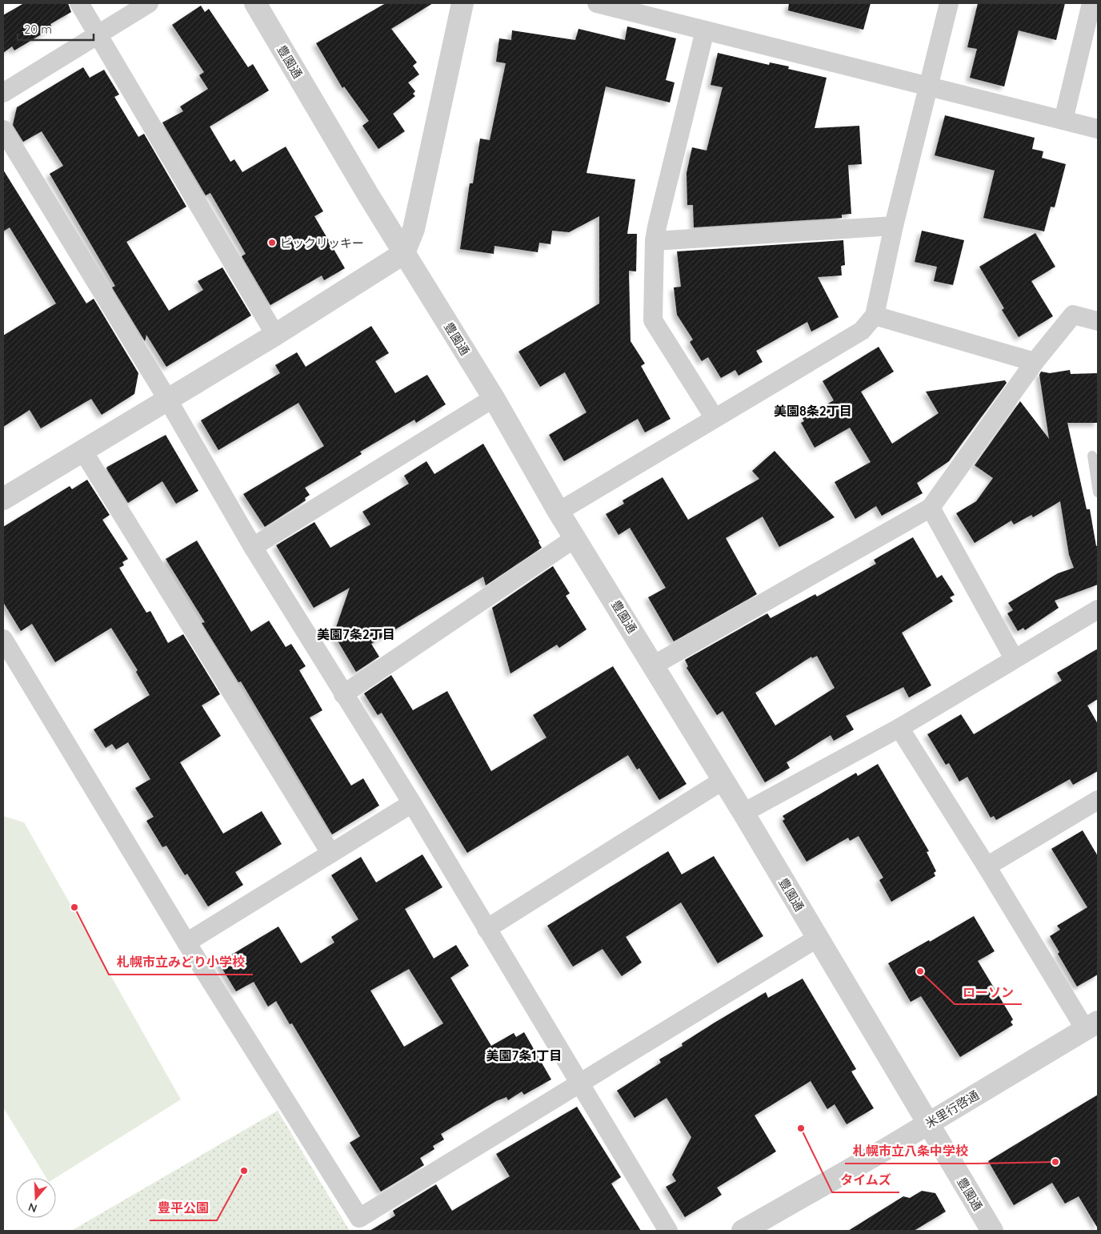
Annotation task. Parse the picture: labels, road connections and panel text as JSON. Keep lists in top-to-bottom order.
{
  "streets": {
    "street": ["豊園通", "米里行啓通"]
  },
  "crossings": [
    ["豊園通", "米里行啓通"]
  ],
  "districts": ["美園8条2丁目", "美園7条2丁目", "美園7条1丁目"],
  "places": [
    "ビックリッキー",
    "札幌市立みどり小学校",
    "ローソン",
    "タイムズ",
    "札幌市立八条中学校",
    "豊平公園"
  ],
  "scale_bar": "20 m",
  "north": "bottom"
}
